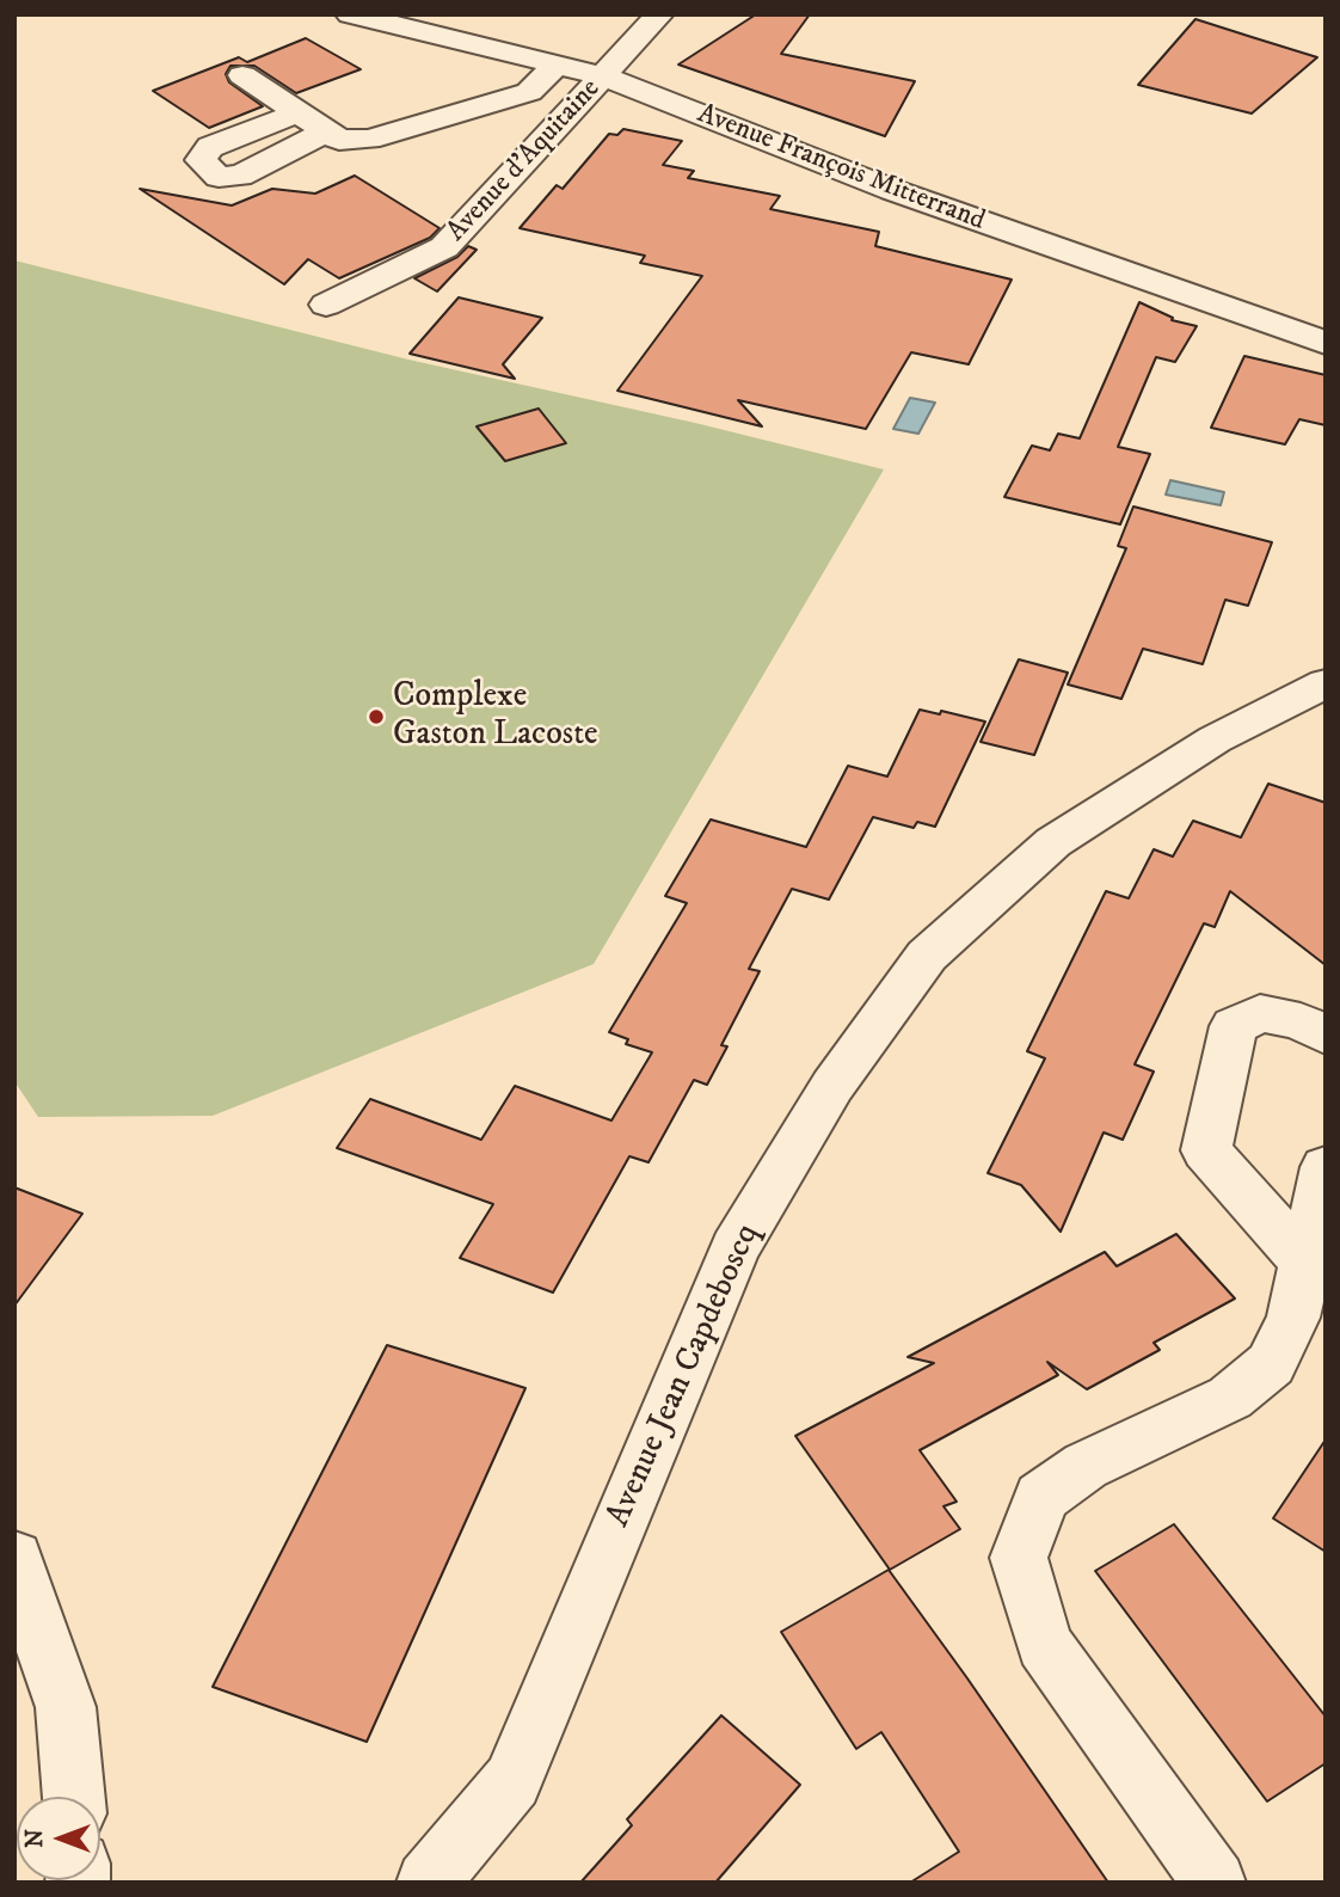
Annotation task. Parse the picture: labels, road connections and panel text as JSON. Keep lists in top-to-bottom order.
{
  "streets": {
    "street": ["Avenue d'Aquitaine", "Avenue François Mitterrand", "Avenue Jean Capdeboscq"]
  },
  "crossings": [
    ["Avenue d'Aquitaine", "Avenue François Mitterrand"]
  ],
  "places": ["Complexe Gaston Lacoste"],
  "north": "left"
}
